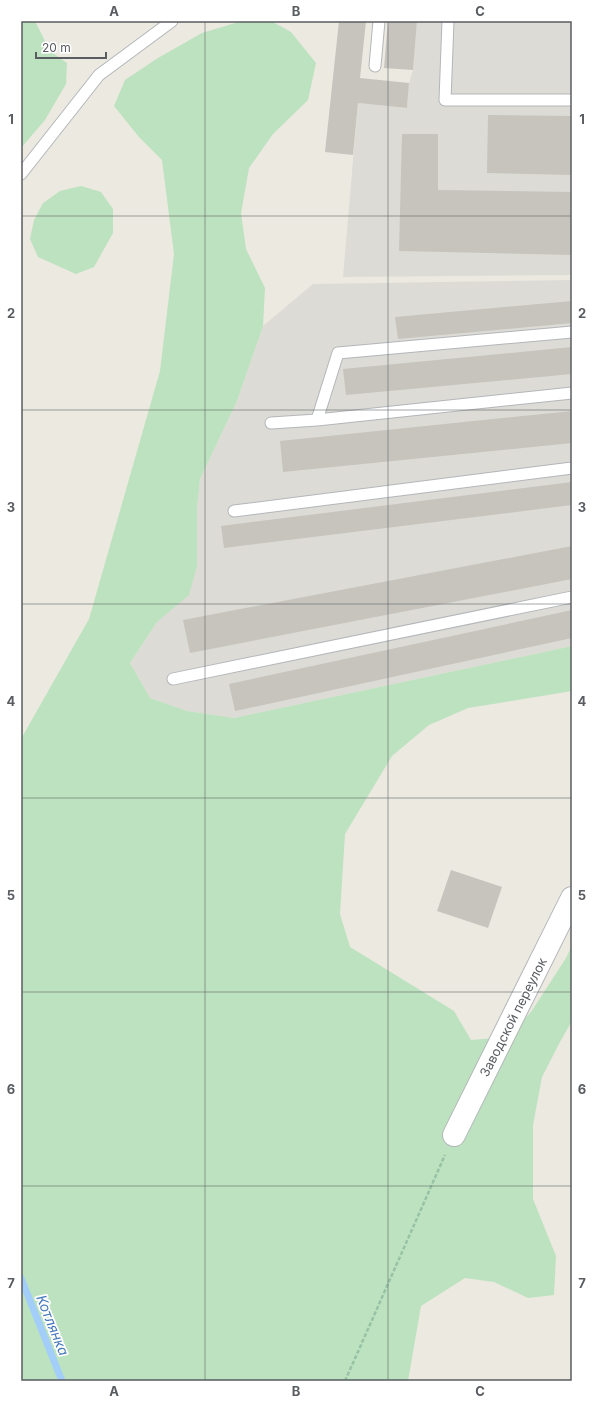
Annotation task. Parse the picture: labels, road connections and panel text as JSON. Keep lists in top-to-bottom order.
{
  "streets": {
    "street": ["Заводской переулок"]
  },
  "water": ["Котлянка"],
  "scale_bar": "20 m",
  "grid": {
    "columns": ["A", "B", "C"],
    "rows": [
      "1",
      "2",
      "3",
      "4",
      "5",
      "6",
      "7"
    ]
  }
}
